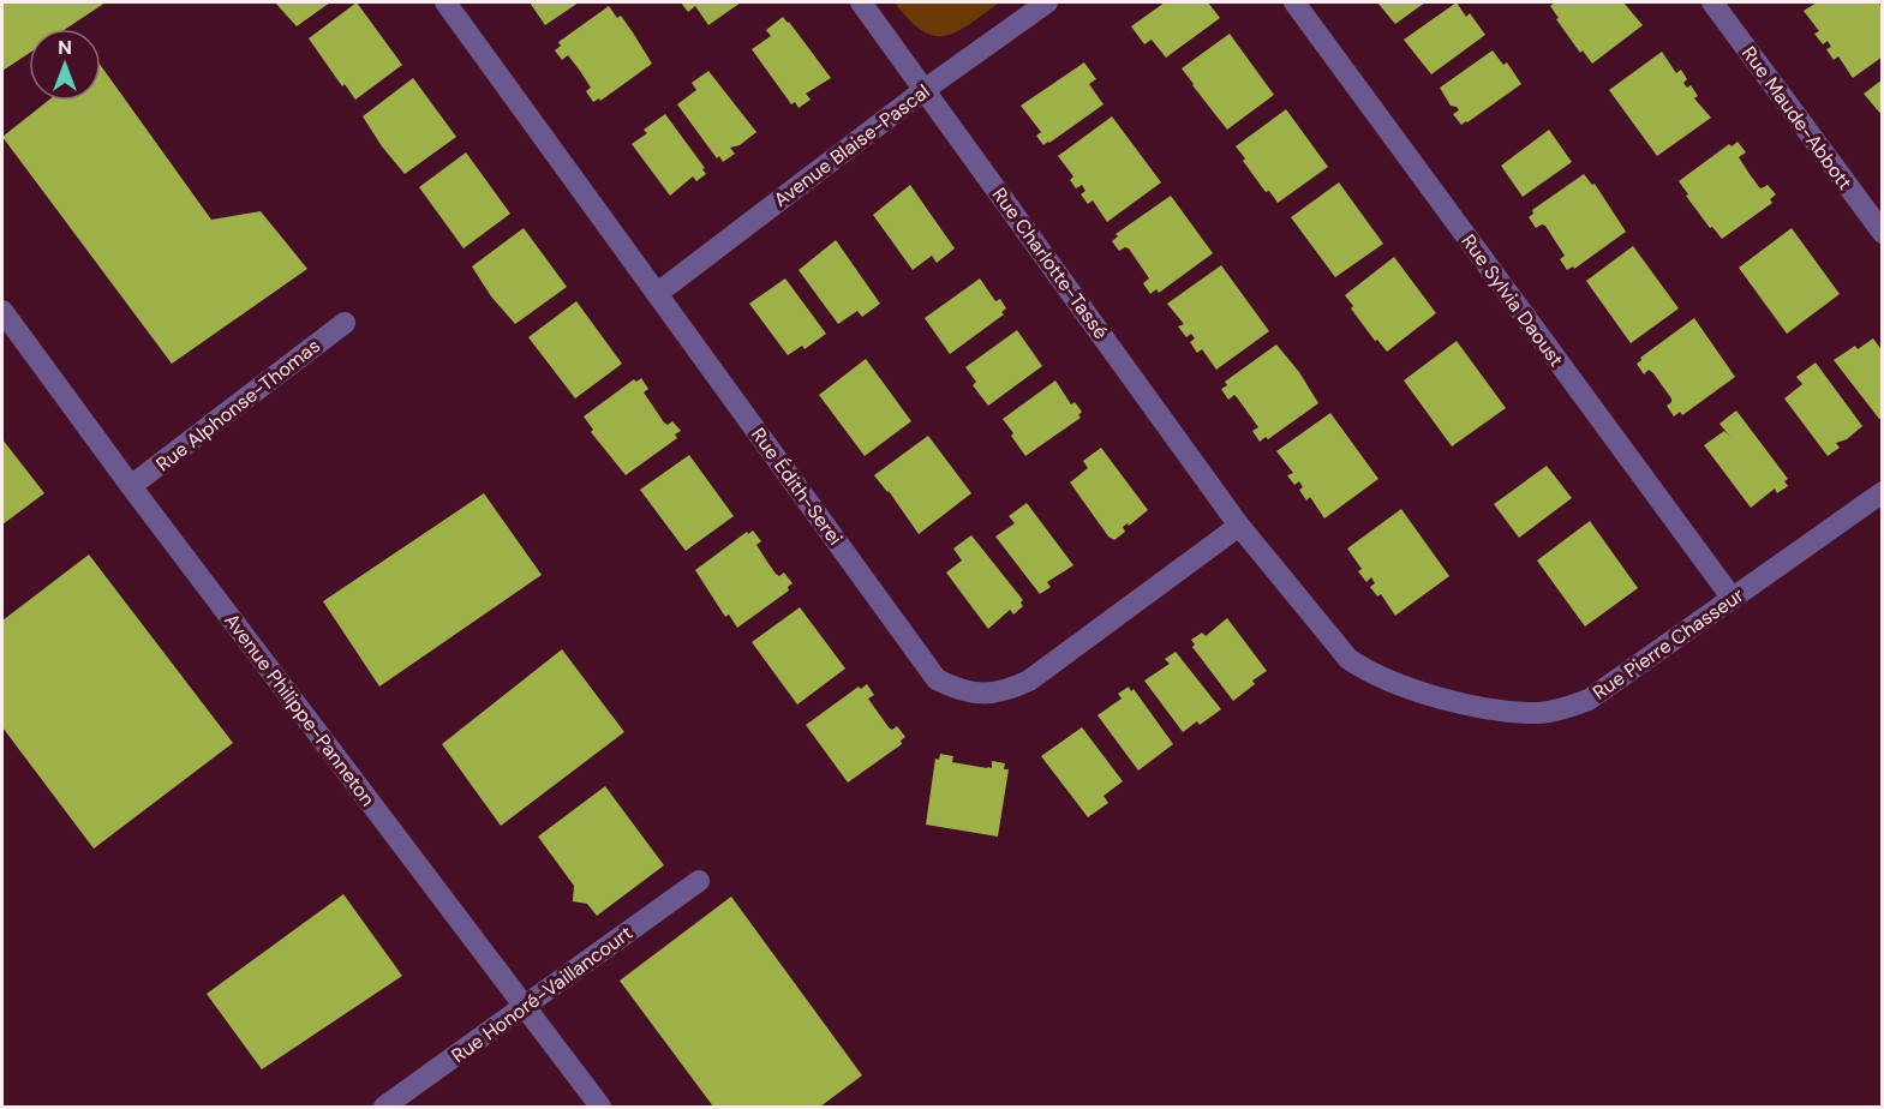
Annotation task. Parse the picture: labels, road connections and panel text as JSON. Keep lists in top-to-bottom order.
{
  "streets": {
    "street": [
      "Rue Maude-Abbott",
      "Avenue Blaise-Pascal",
      "Rue Charlotte-Tassé",
      "Rue Sylvia Daoust",
      "Rue Alphonse-Thomas",
      "Rue Édith-Serei",
      "Rue Pierre Chasseur",
      "Avenue Philippe-Panneton",
      "Rue Honoré-Vaillancourt"
    ]
  },
  "crossings": [
    ["Avenue Blaise-Pascal", "Rue Charlotte-Tassé"],
    ["Avenue Blaise-Pascal", "Rue Édith-Serei"],
    ["Rue Charlotte-Tassé", "Rue Édith-Serei"],
    ["Rue Charlotte-Tassé", "Rue Pierre Chasseur"],
    ["Rue Sylvia Daoust", "Rue Pierre Chasseur"],
    ["Rue Alphonse-Thomas", "Avenue Philippe-Panneton"],
    ["Rue Édith-Serei", "Rue Pierre Chasseur"],
    ["Avenue Philippe-Panneton", "Rue Honoré-Vaillancourt"]
  ],
  "north": "top"
}
